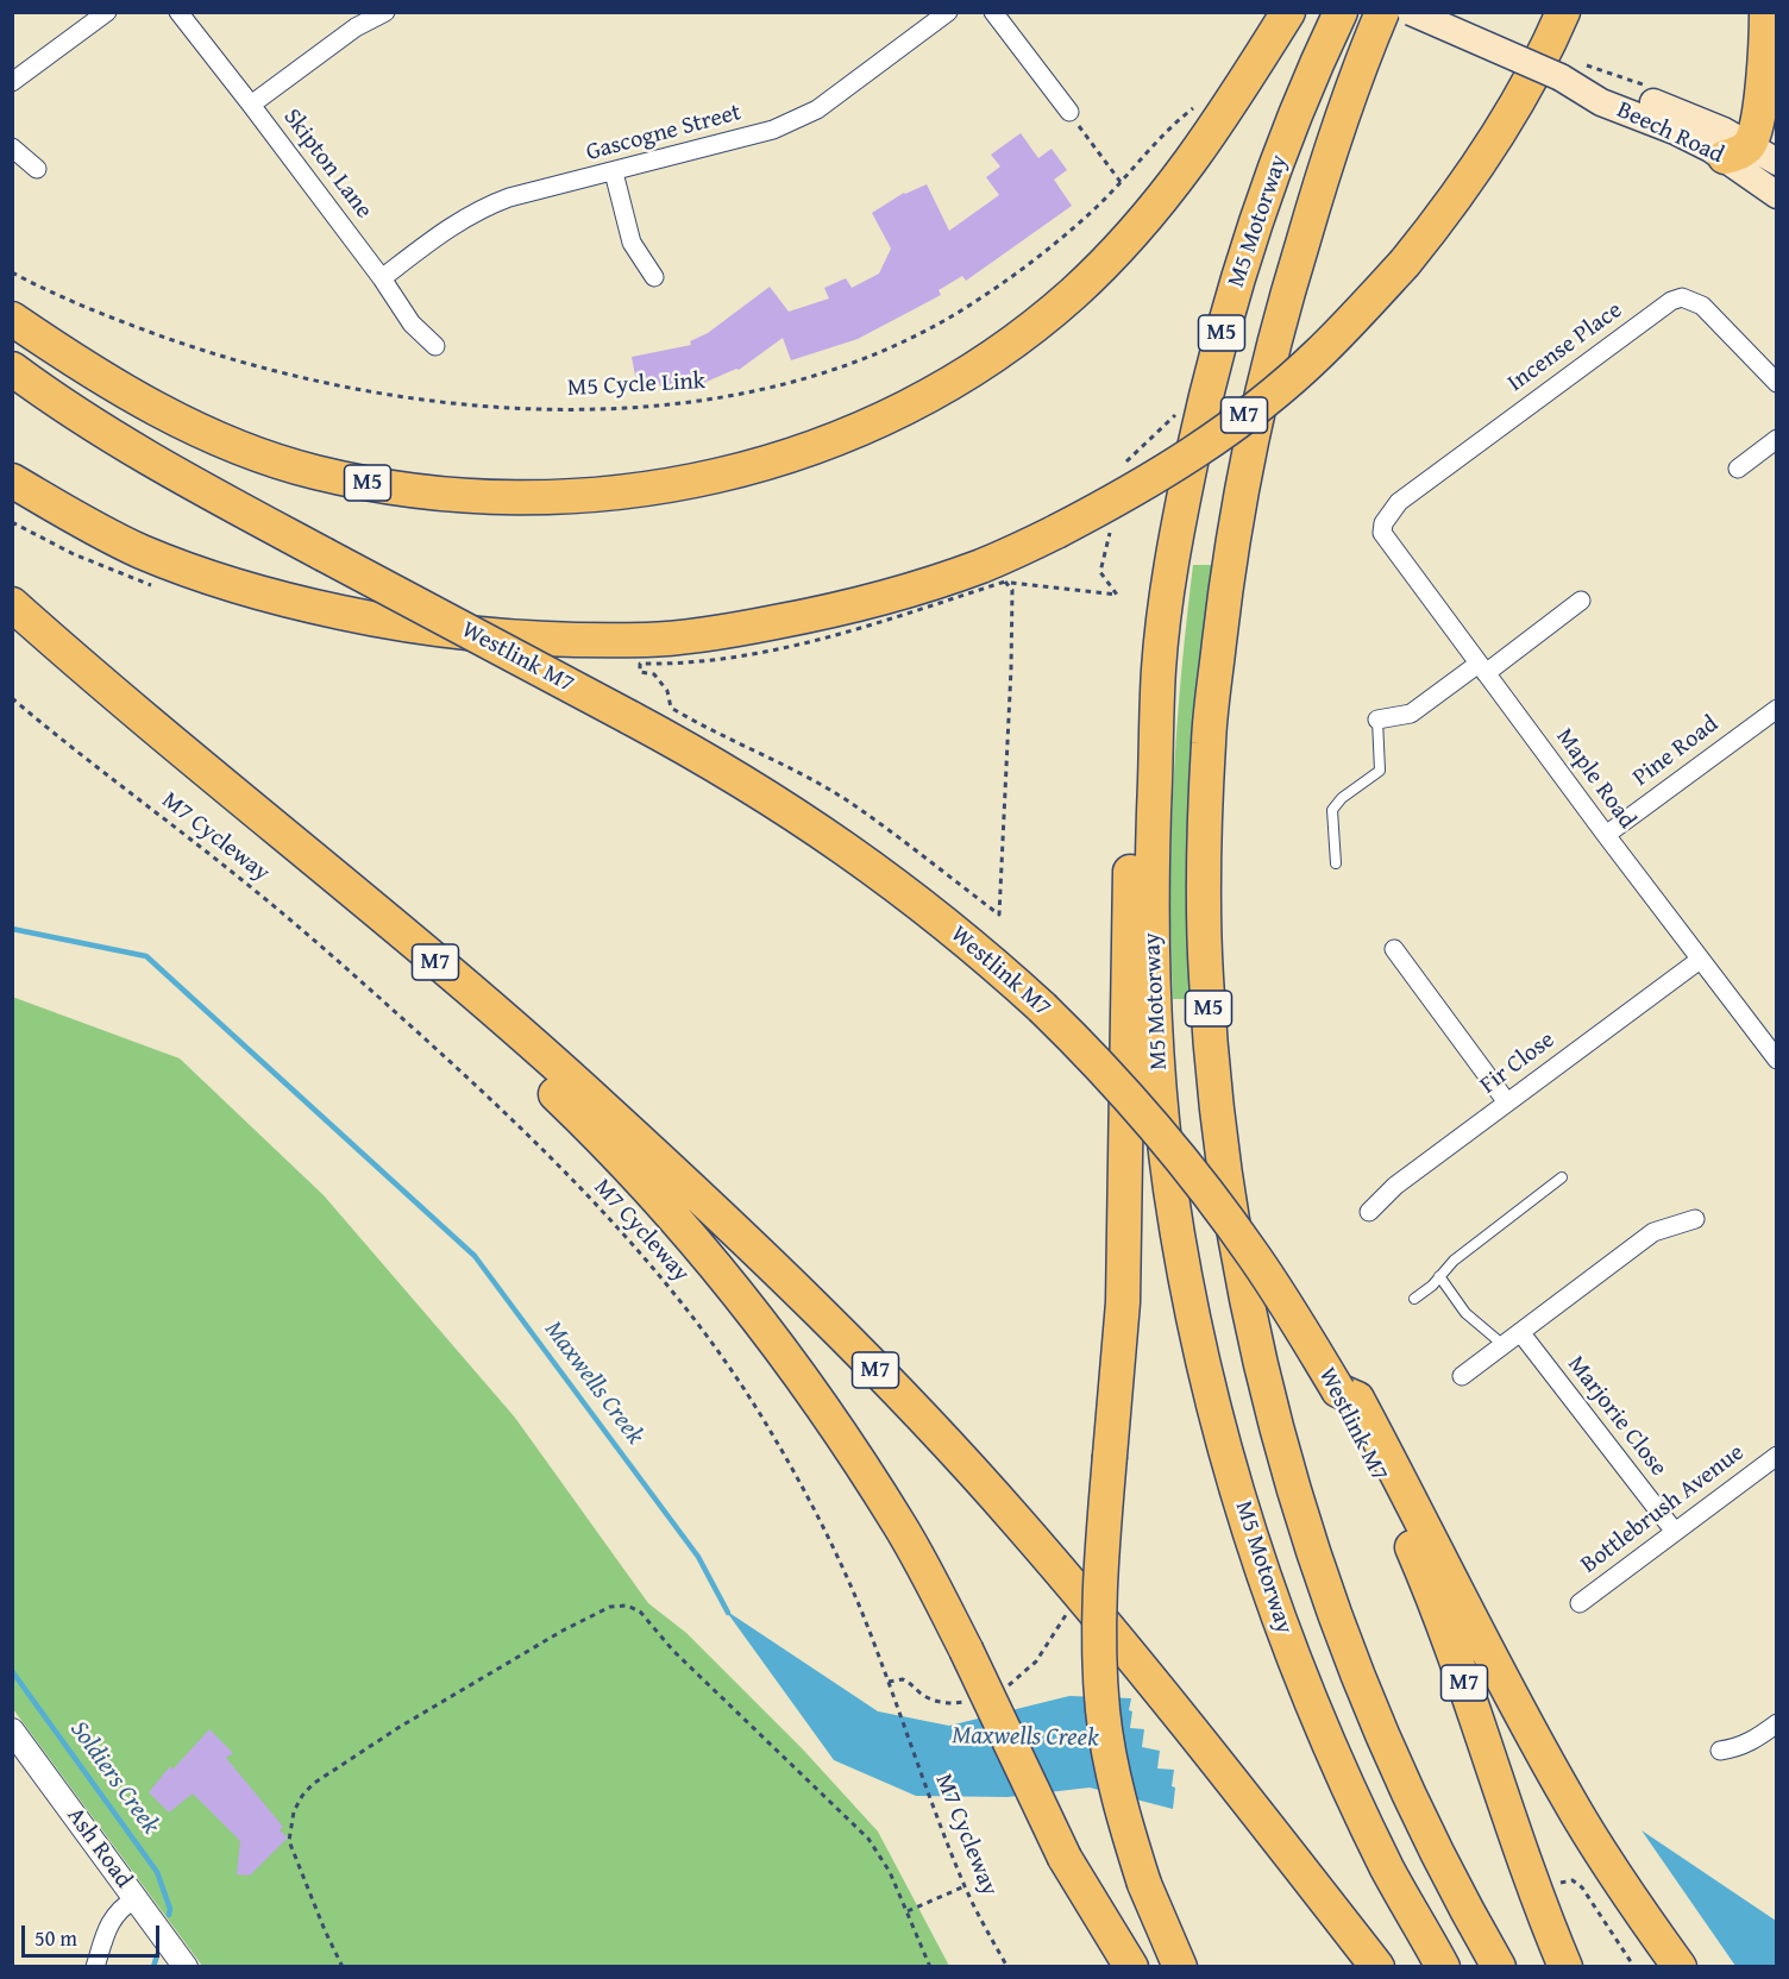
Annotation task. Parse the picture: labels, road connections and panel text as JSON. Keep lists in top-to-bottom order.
{
  "streets": {
    "highway": [
      "M5 Motorway",
      "M5",
      "M7",
      "Westlink M7"
    ],
    "main road": ["Beech Road"],
    "street": [
      "Gascogne Street",
      "Skipton Lane",
      "Incense Place",
      "Pine Road",
      "Maple Road",
      "Fir Close",
      "Marjorie Close",
      "Bottlebrush Avenue",
      "Ash Road"
    ],
    "path": ["M5 Cycle Link", "M7 Cycleway"]
  },
  "crossings": [
    ["Gascogne Street", "Skipton Lane"],
    ["Incense Place", "Maple Road"],
    ["Pine Road", "Maple Road"],
    ["Maple Road", "Fir Close"],
    ["Marjorie Close", "Bottlebrush Avenue"]
  ],
  "water": ["Maxwells Creek", "Soldiers Creek"],
  "scale_bar": "50 m"
}
